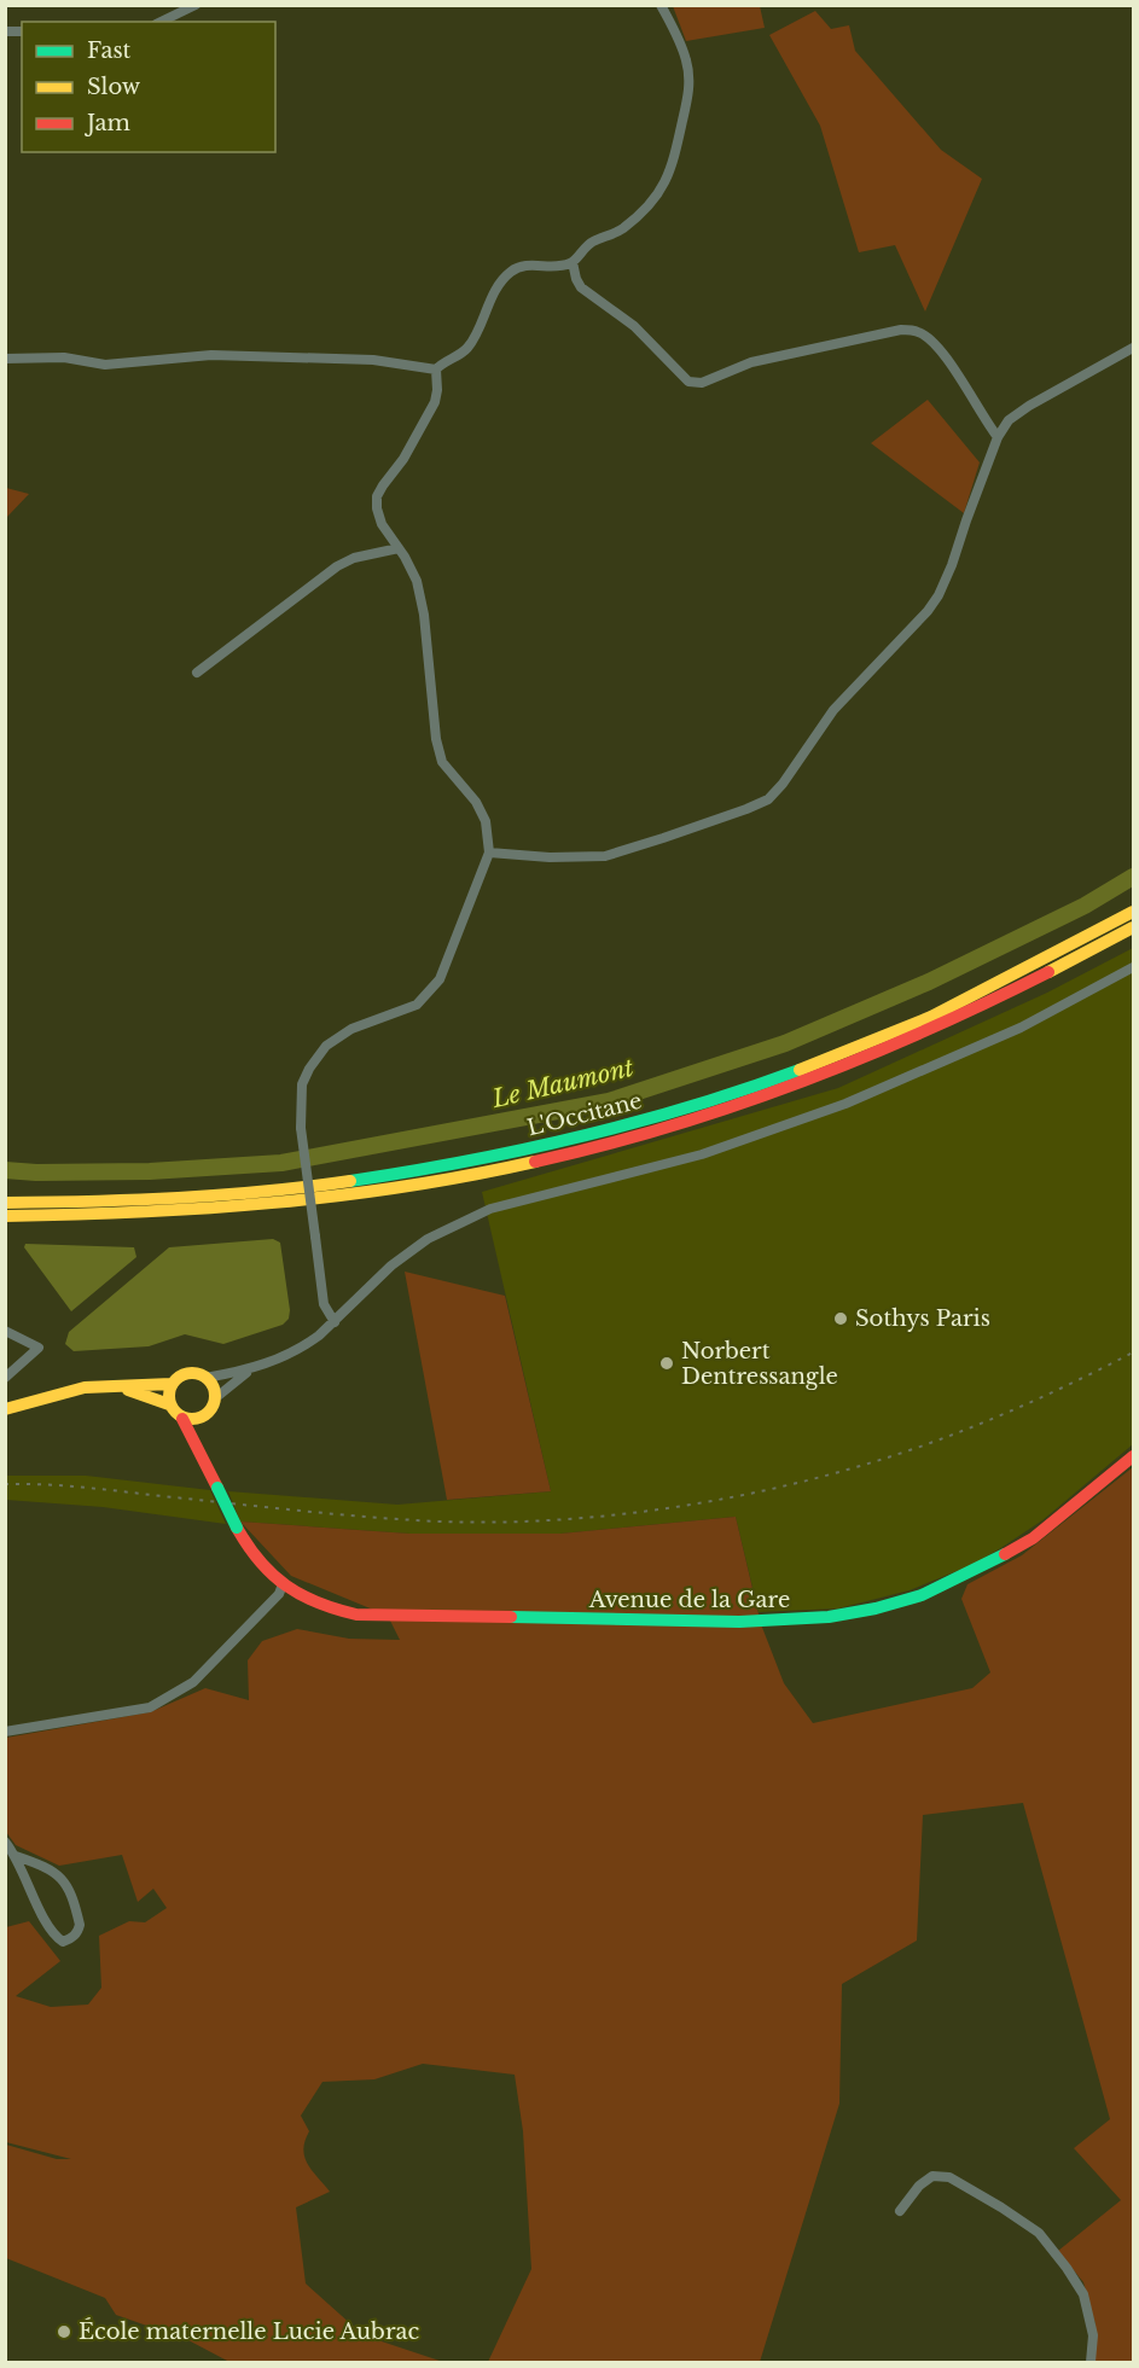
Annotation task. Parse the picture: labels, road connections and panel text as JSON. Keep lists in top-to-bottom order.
{
  "streets": {
    "main road": ["L'Occitane", "Avenue de la Gare"]
  },
  "water": ["Le Maumont"],
  "places": ["Sothys Paris", "Norbert Dentressangle", "École maternelle Lucie Aubrac"],
  "legend": ["Fast", "Slow", "Jam"]
}
